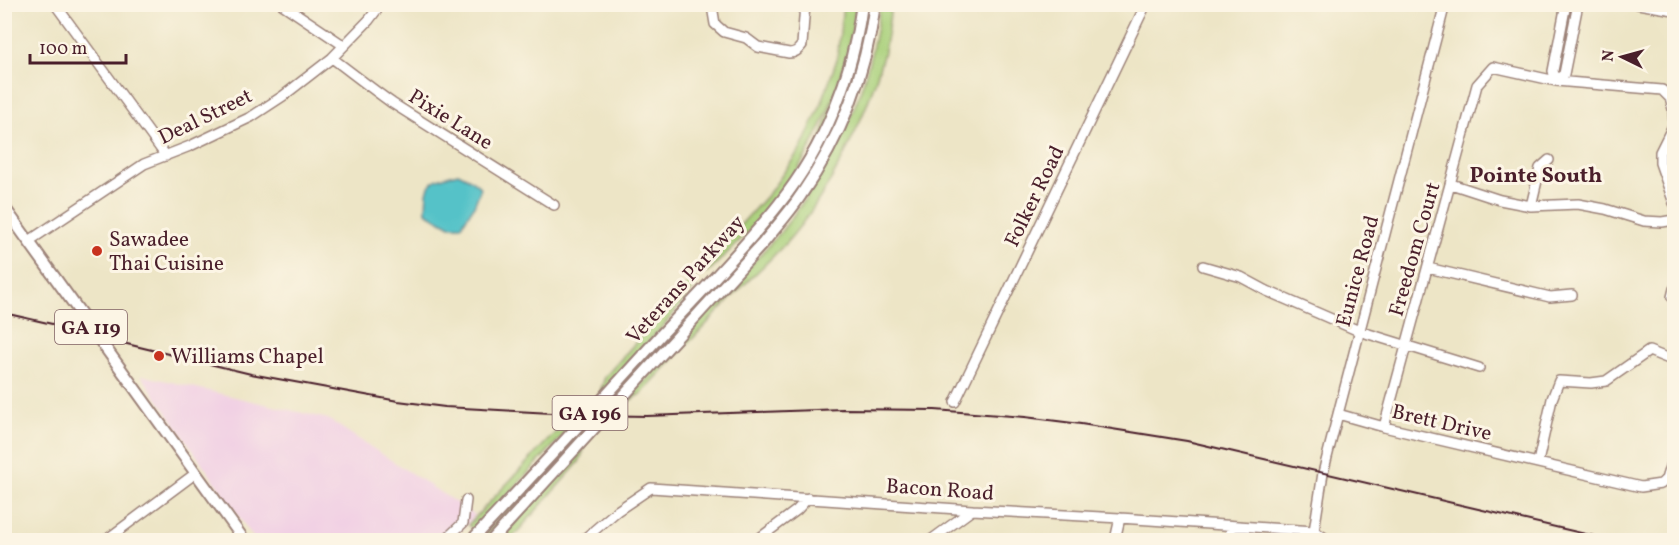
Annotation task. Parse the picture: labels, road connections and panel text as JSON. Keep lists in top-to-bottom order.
{
  "streets": {
    "main road": ["Veterans Parkway", "GA 119", "GA 196"],
    "street": [
      "Deal Street",
      "Pixie Lane",
      "Folker Road",
      "Freedom Court",
      "Eunice Road",
      "Brett Drive",
      "Bacon Road"
    ]
  },
  "crossings": [
    ["Deal Street", "Pixie Lane"],
    ["Deal Street", "GA 119"],
    ["Freedom Court", "Brett Drive"],
    ["Eunice Road", "Brett Drive"],
    ["Eunice Road", "Bacon Road"]
  ],
  "districts": ["Pointe South"],
  "places": ["Sawadee Thai Cuisine", "Williams Chapel"],
  "scale_bar": "100 m",
  "north": "left"
}
